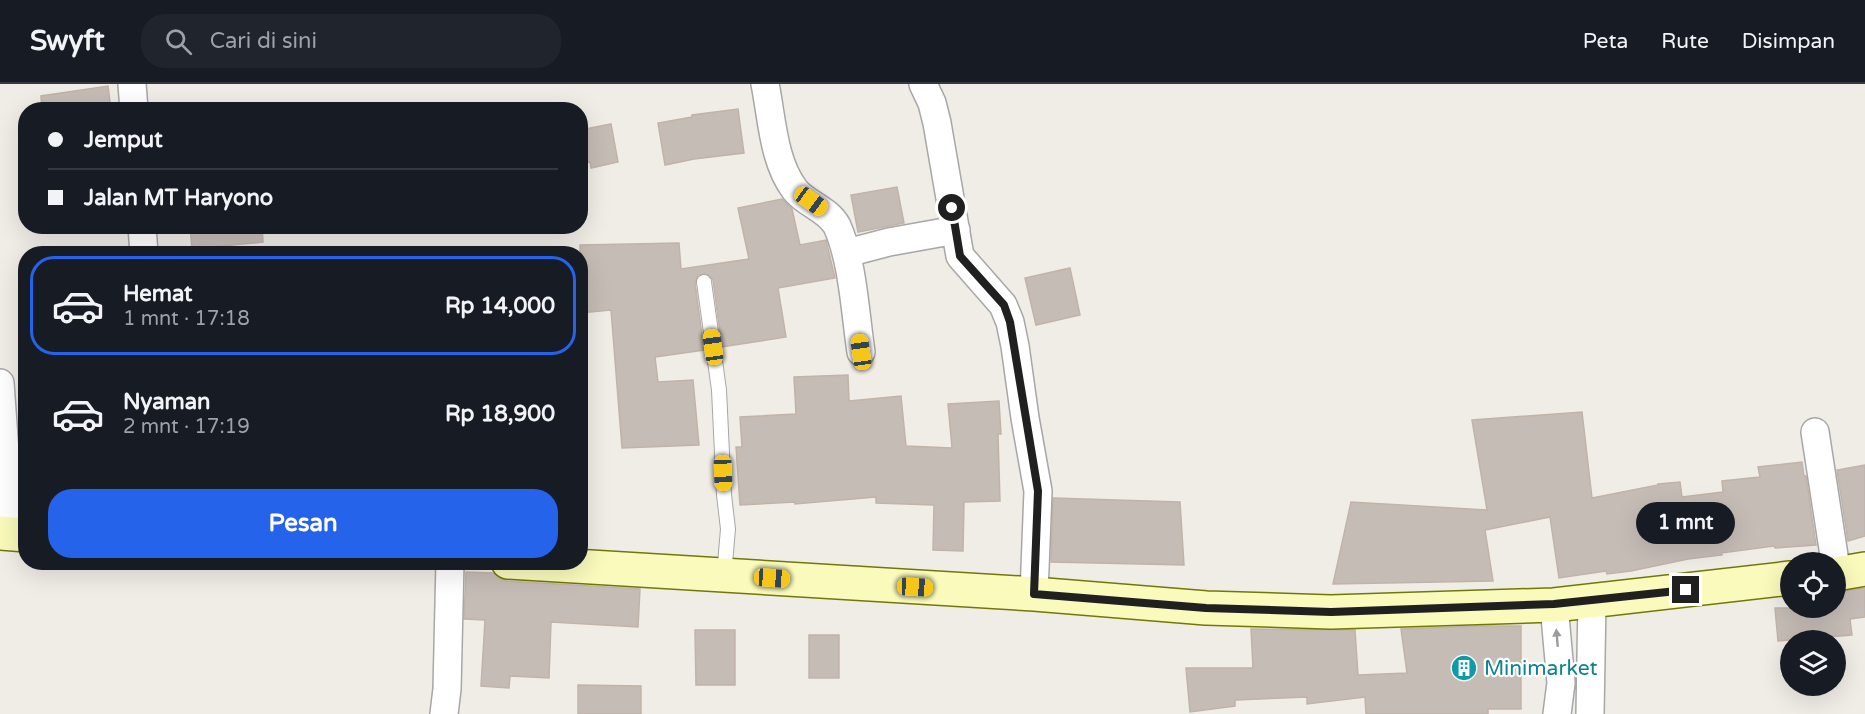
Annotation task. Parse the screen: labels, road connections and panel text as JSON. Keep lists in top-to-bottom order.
{
  "places": {
    "building": ["Minimarket"]
  },
  "page": {
    "header": "Swyft",
    "search": "Cari di sini",
    "nav": ["Peta", "Rute", "Disimpan"],
    "banner": ["Jemput", "Jalan MT Haryono"],
    "list": [
      {
        "name": "Hemat",
        "note": "1 mnt · 17:18",
        "value": "Rp 14,000"
      },
      {
        "name": "Nyaman",
        "note": "2 mnt · 17:19",
        "value": "Rp 18,900"
      }
    ],
    "buttons": "Pesan",
    "bubble": "1 mnt"
  }
}
